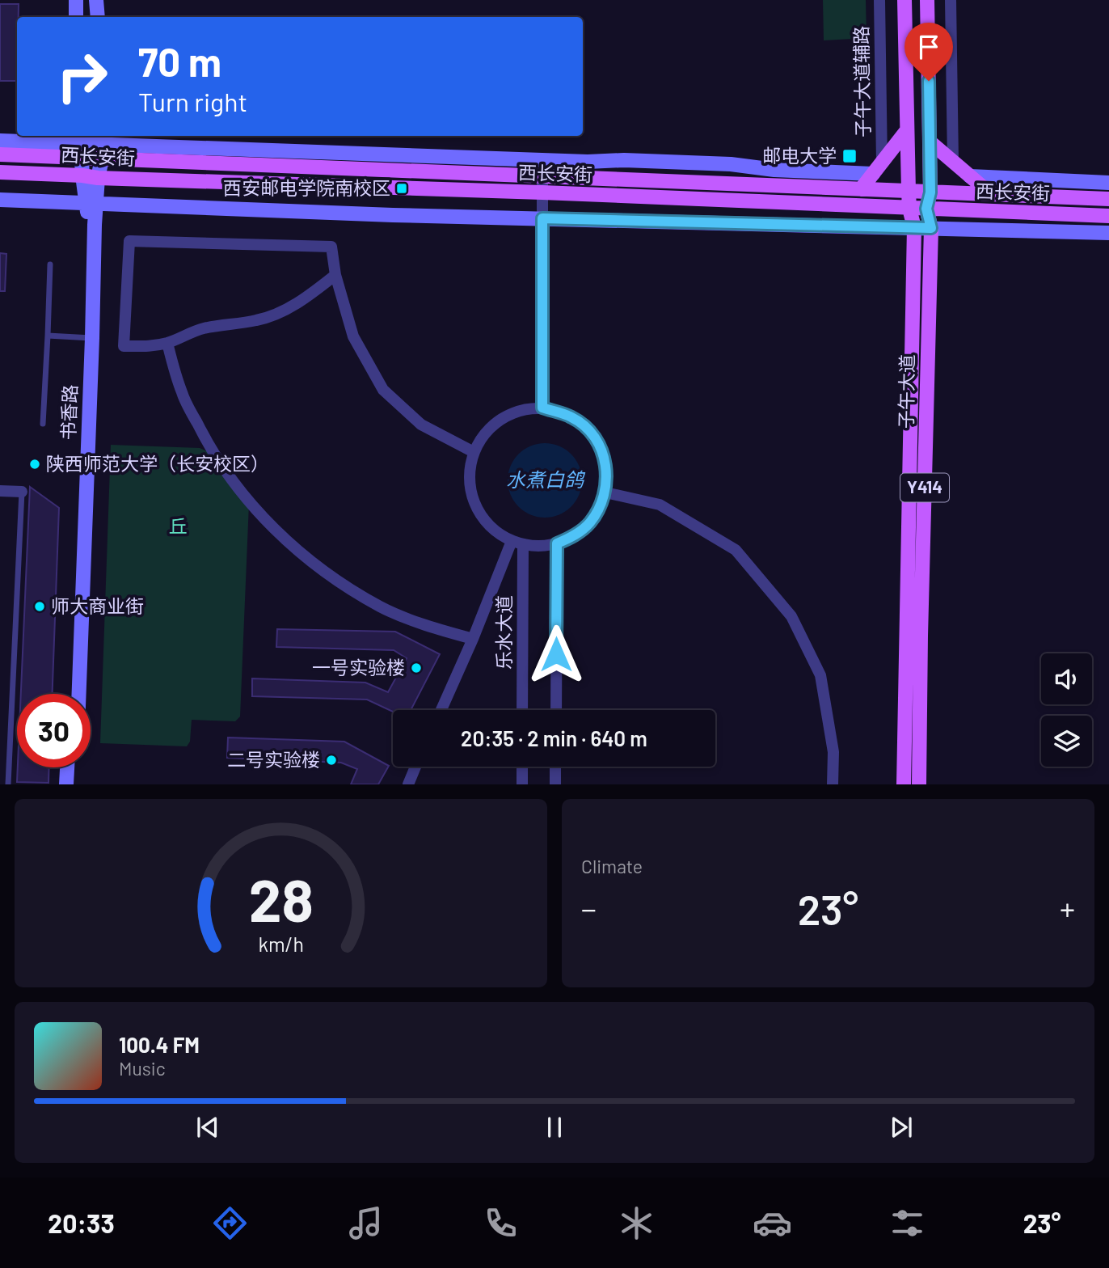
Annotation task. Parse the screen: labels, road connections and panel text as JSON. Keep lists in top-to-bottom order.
{
  "streets": {
    "main road": [
      "西长安街",
      "子午大道",
      "书香路",
      "Y414"
    ],
    "street": ["子午大道辅路", "乐水大道"]
  },
  "crossings": [
    ["西长安街", "子午大道"],
    ["西长安街", "书香路"]
  ],
  "water": ["水煮白鸽"],
  "parks": ["丘"],
  "places": {
    "transit": ["邮电大学", "西安邮电学院南校区"],
    "other": [
      "陕西师范大学（长安校区）",
      "师大商业街",
      "一号实验楼",
      "二号实验楼"
    ]
  },
  "page": {
    "turn": ["70 m", "Turn right"],
    "limit": "30",
    "trip": "20:35 · 2 min · 640 m",
    "tile": "Climate",
    "heat": ["−", "23°", "+"],
    "song": ["100.4 FM", "Music"],
    "tabs": ["20:33", "23°"],
    "gauge": ["28", "km/h"]
  }
}
